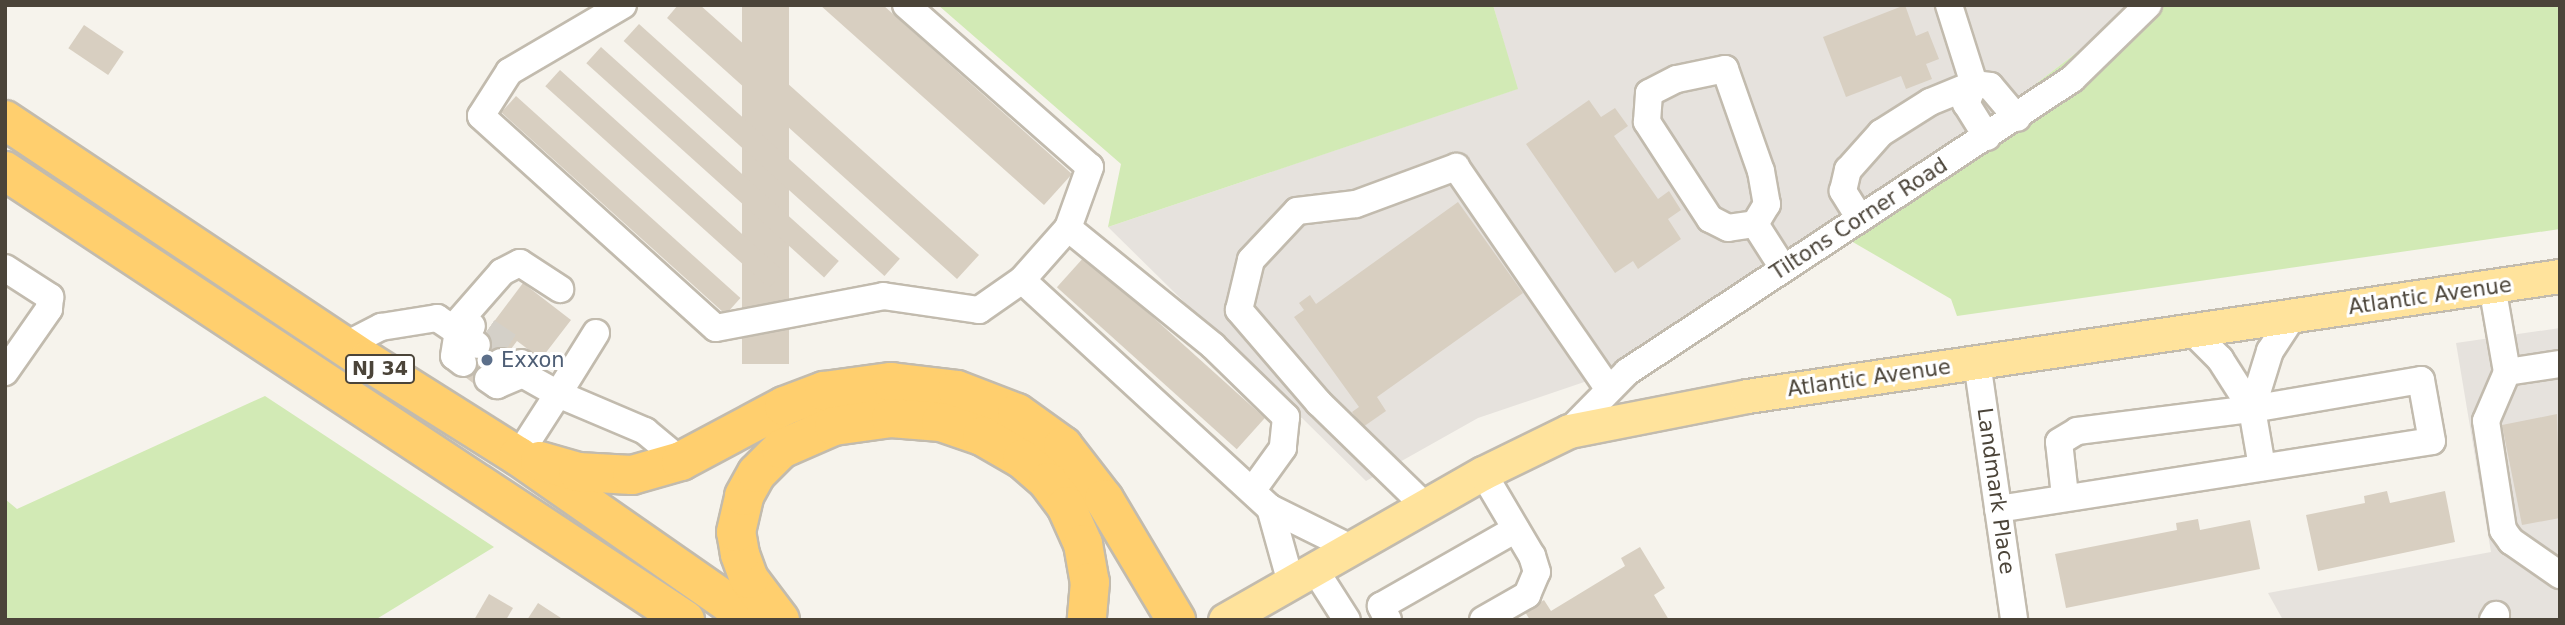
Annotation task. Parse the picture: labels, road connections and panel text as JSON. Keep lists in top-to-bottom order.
{
  "streets": {
    "highway": ["NJ 34"],
    "main road": ["Atlantic Avenue"],
    "street": ["Tiltons Corner Road", "Landmark Place"]
  },
  "crossings": [
    ["Tiltons Corner Road", "Atlantic Avenue"],
    ["Atlantic Avenue", "Landmark Place"]
  ],
  "places": ["Exxon"]
}
